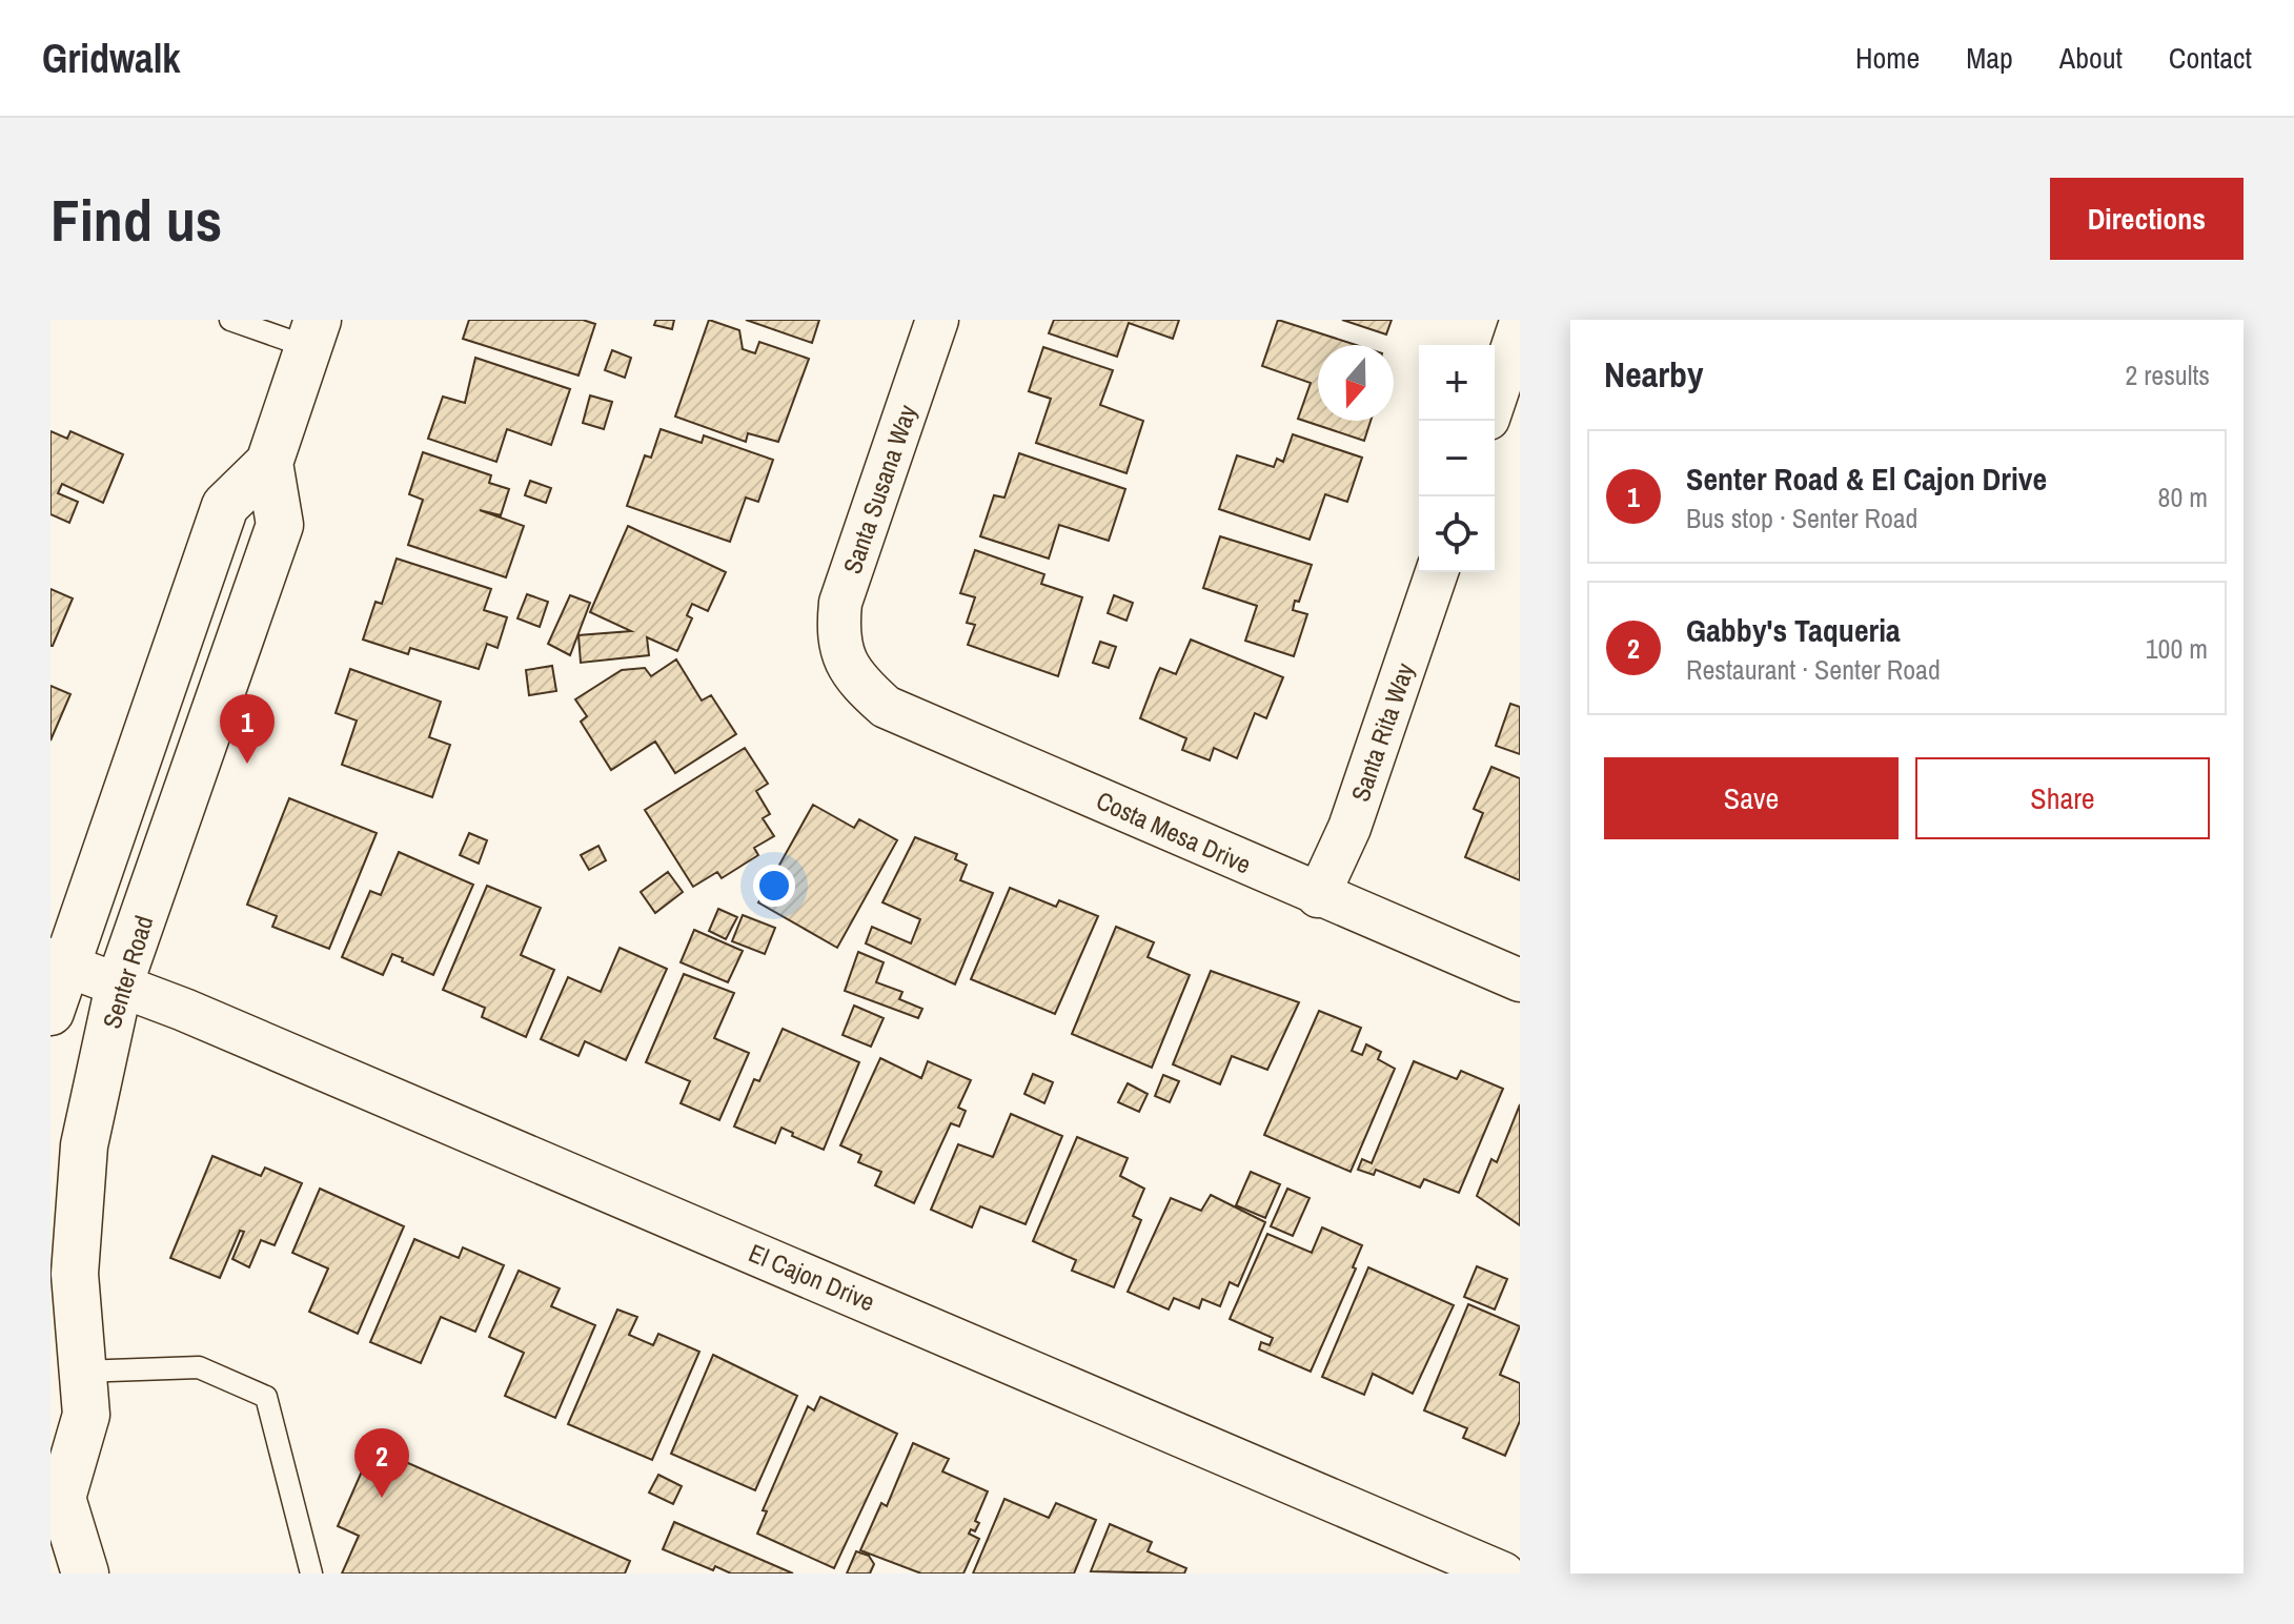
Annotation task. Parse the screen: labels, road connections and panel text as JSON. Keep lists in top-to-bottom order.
{
  "streets": {
    "main road": ["Senter Road"],
    "street": [
      "Santa Susana Way",
      "Santa Rita Way",
      "Costa Mesa Drive",
      "El Cajon Drive"
    ]
  },
  "crossings": [
    ["Santa Susana Way", "Costa Mesa Drive"],
    ["Santa Rita Way", "Costa Mesa Drive"],
    ["Senter Road", "El Cajon Drive"]
  ],
  "north": "bottom",
  "page": {
    "header": "Gridwalk",
    "nav": [
      "Home",
      "Map",
      "About",
      "Contact"
    ],
    "buttons": [
      "Directions",
      ["Save", "Share"]
    ],
    "title": "Find us",
    "heading": ["Nearby", "2 results"],
    "map_buttons": ["+", "−"],
    "list": [
      {
        "mark": "1",
        "name": "Senter Road & El Cajon Drive",
        "note": "Bus stop · Senter Road",
        "value": "80 m"
      },
      {
        "mark": "2",
        "name": "Gabby's Taqueria",
        "note": "Restaurant · Senter Road",
        "value": "100 m"
      }
    ],
    "pins": ["1", "2"]
  }
}
